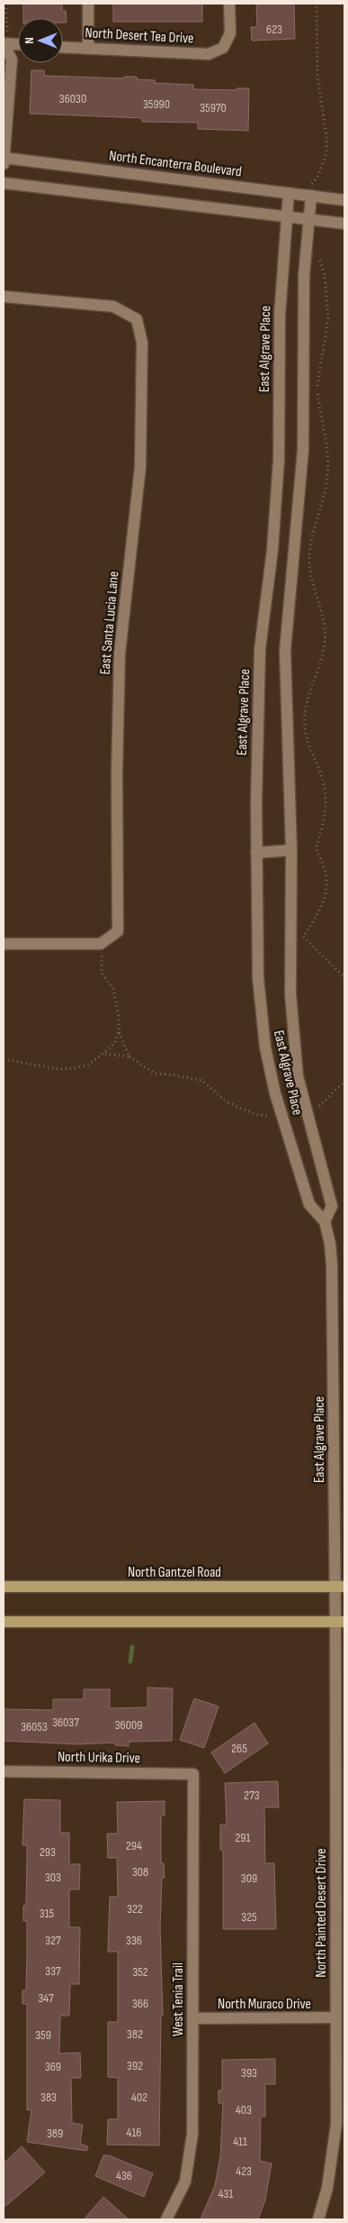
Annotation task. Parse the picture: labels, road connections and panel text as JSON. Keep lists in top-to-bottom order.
{
  "streets": {
    "main road": ["North Gantzel Road"],
    "street": [
      "North Desert Tea Drive",
      "North Encanterra Boulevard",
      "East Algrave Place",
      "East Santa Lucia Lane",
      "North Urika Drive",
      "North Painted Desert Drive",
      "West Tenia Trail",
      "North Muraco Drive"
    ]
  },
  "crossings": [
    ["North Encanterra Boulevard", "East Algrave Place"],
    ["East Algrave Place", "North Gantzel Road"],
    ["East Algrave Place", "North Painted Desert Drive"],
    ["North Urika Drive", "West Tenia Trail"],
    ["North Painted Desert Drive", "North Muraco Drive"],
    ["West Tenia Trail", "North Muraco Drive"]
  ],
  "house_numbers": [
    "623",
    "36030",
    "35990",
    "35970",
    "36037",
    "36009",
    "36053",
    "265",
    "273",
    "291",
    "294",
    "293",
    "308",
    "303",
    "309",
    "322",
    "315",
    "325",
    "327",
    "336",
    "337",
    "352",
    "347",
    "366",
    "382",
    "359",
    "392",
    "369",
    "393",
    "383",
    "402",
    "403",
    "416",
    "389",
    "411",
    "423",
    "436",
    "431"
  ],
  "north": "left"
}
